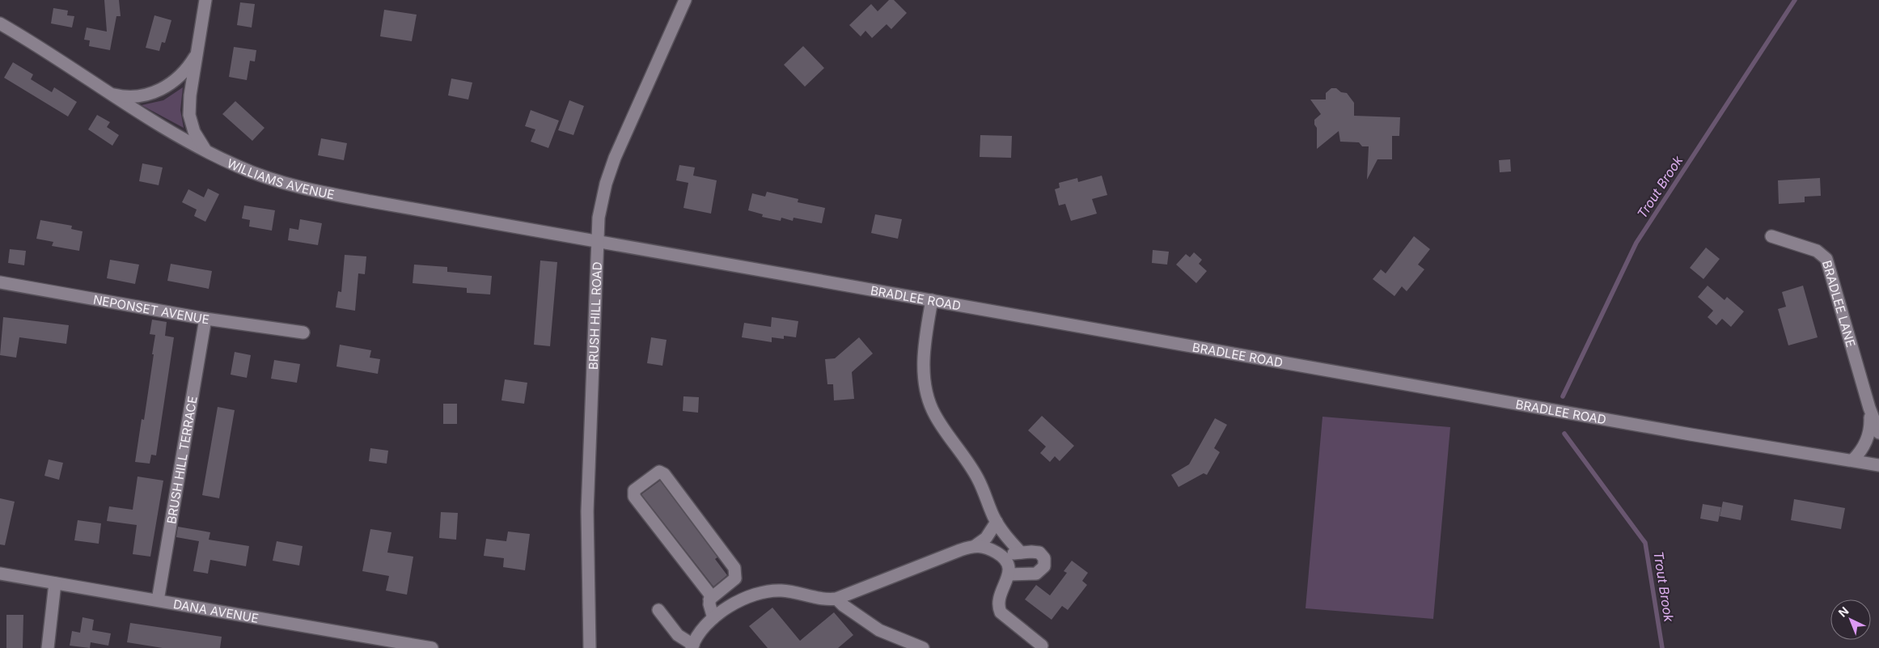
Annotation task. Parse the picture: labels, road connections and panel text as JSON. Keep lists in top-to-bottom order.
{
  "streets": {
    "street": [
      "WILLIAMS AVENUE",
      "BRADLEE ROAD",
      "BRADLEE LANE",
      "NEPONSET AVENUE",
      "BRUSH HILL ROAD",
      "BRUSH HILL TERRACE",
      "DANA AVENUE"
    ]
  },
  "crossings": [
    ["WILLIAMS AVENUE", "BRADLEE ROAD"],
    ["WILLIAMS AVENUE", "BRUSH HILL ROAD"],
    ["BRADLEE ROAD", "BRADLEE LANE"],
    ["BRADLEE ROAD", "BRUSH HILL ROAD"],
    ["NEPONSET AVENUE", "BRUSH HILL TERRACE"],
    ["BRUSH HILL TERRACE", "DANA AVENUE"]
  ],
  "water": ["Trout Brook"],
  "north": "top left"
}
